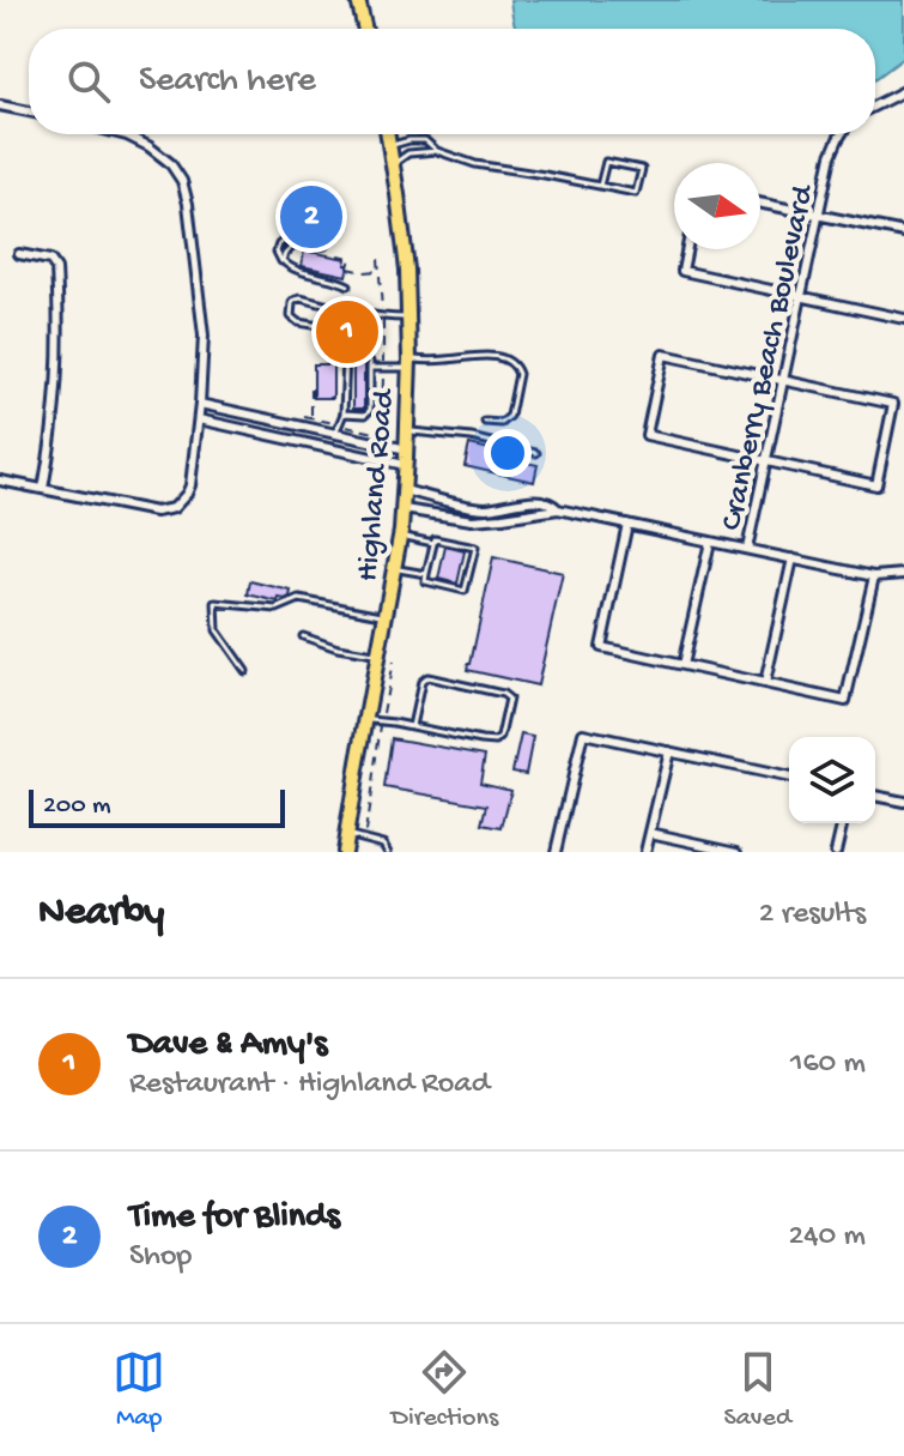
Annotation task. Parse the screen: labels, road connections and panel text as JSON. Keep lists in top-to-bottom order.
{
  "streets": {
    "highway": ["Highland Road"],
    "street": ["Cranberry Beach Boulevard"]
  },
  "scale_bar": "200 m",
  "north": "right",
  "page": {
    "search": "Search here",
    "pins": ["2", "1"],
    "scale": "200 m",
    "heading": ["Nearby", "2 results"],
    "list": [
      {
        "mark": "1",
        "name": "Dave & Amy's",
        "note": "Restaurant · Highland Road",
        "value": "160 m"
      },
      {
        "mark": "2",
        "name": "Time for Blinds",
        "note": "Shop",
        "value": "240 m"
      }
    ],
    "nav": ["Map", "Directions", "Saved"]
  }
}
